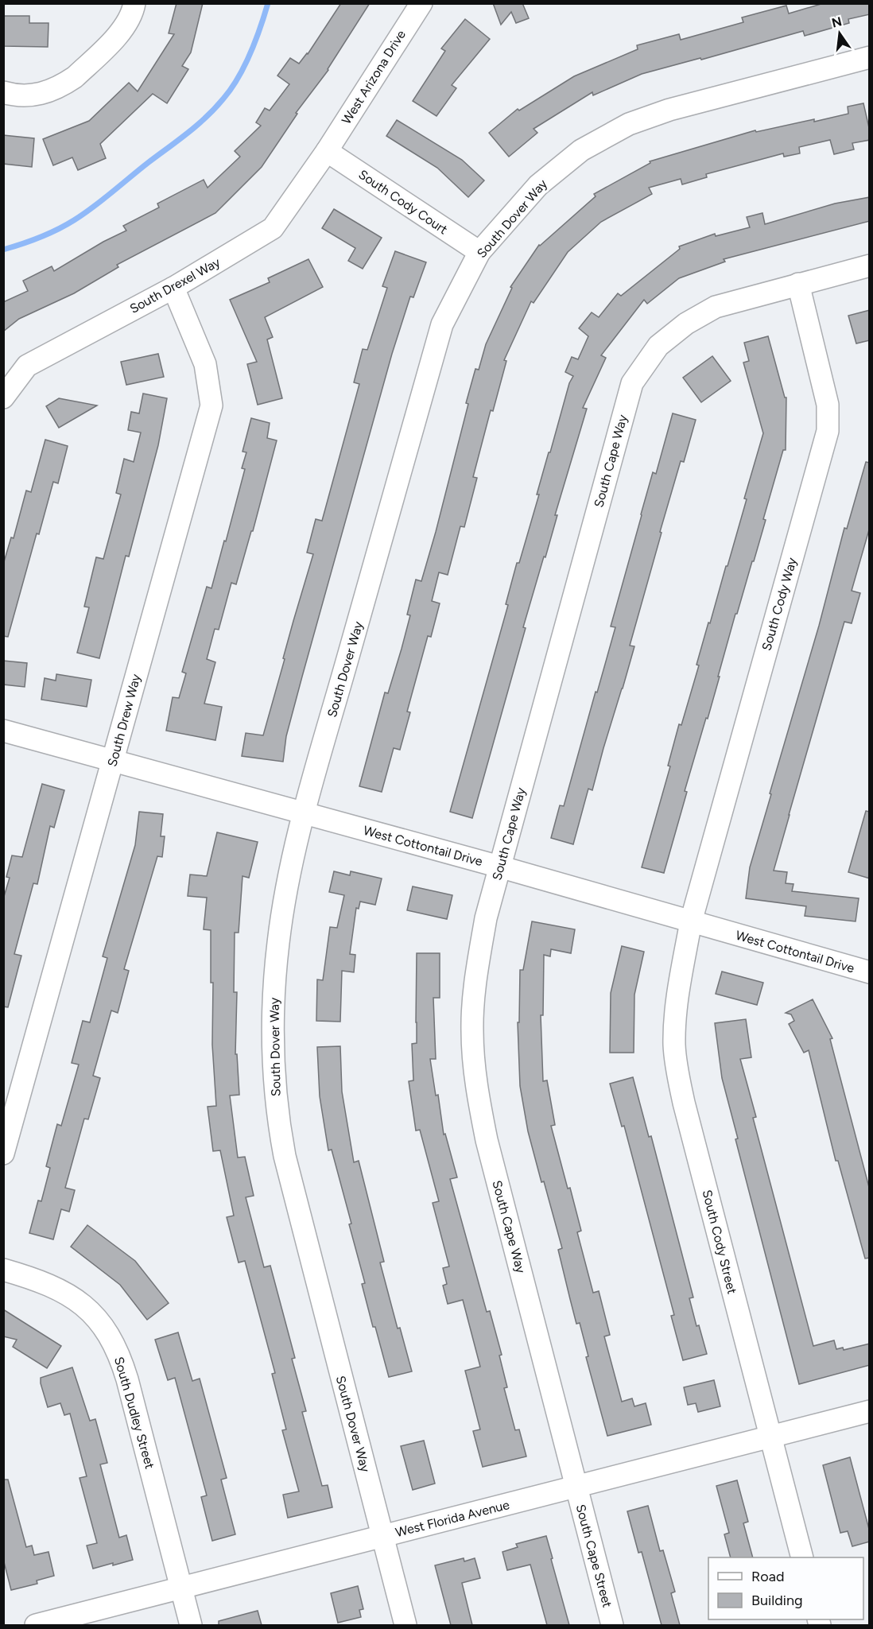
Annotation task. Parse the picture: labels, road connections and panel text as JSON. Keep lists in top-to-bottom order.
{
  "streets": {
    "street": [
      "West Arizona Drive",
      "South Cody Court",
      "South Dover Way",
      "South Drexel Way",
      "South Cape Way",
      "South Cody Way",
      "South Drew Way",
      "West Cottontail Drive",
      "South Cody Street",
      "South Dudley Street",
      "West Florida Avenue",
      "South Cape Street"
    ]
  },
  "crossings": [
    ["West Arizona Drive", "South Cody Court"],
    ["West Arizona Drive", "South Drexel Way"],
    ["South Cody Court", "South Dover Way"],
    ["South Cody Court", "South Drexel Way"],
    ["South Dover Way", "West Cottontail Drive"],
    ["South Dover Way", "West Florida Avenue"],
    ["South Drexel Way", "South Drew Way"],
    ["South Cape Way", "South Cody Way"],
    ["South Cape Way", "West Cottontail Drive"],
    ["South Cape Way", "West Florida Avenue"],
    ["South Cape Way", "South Cape Street"],
    ["South Cody Way", "West Cottontail Drive"],
    ["South Cody Way", "South Cody Street"],
    ["South Drew Way", "West Cottontail Drive"],
    ["West Cottontail Drive", "South Cody Street"],
    ["South Cody Street", "West Florida Avenue"],
    ["South Dudley Street", "West Florida Avenue"],
    ["West Florida Avenue", "South Cape Street"]
  ],
  "legend": ["Road", "Building"],
  "north": "top"
}
